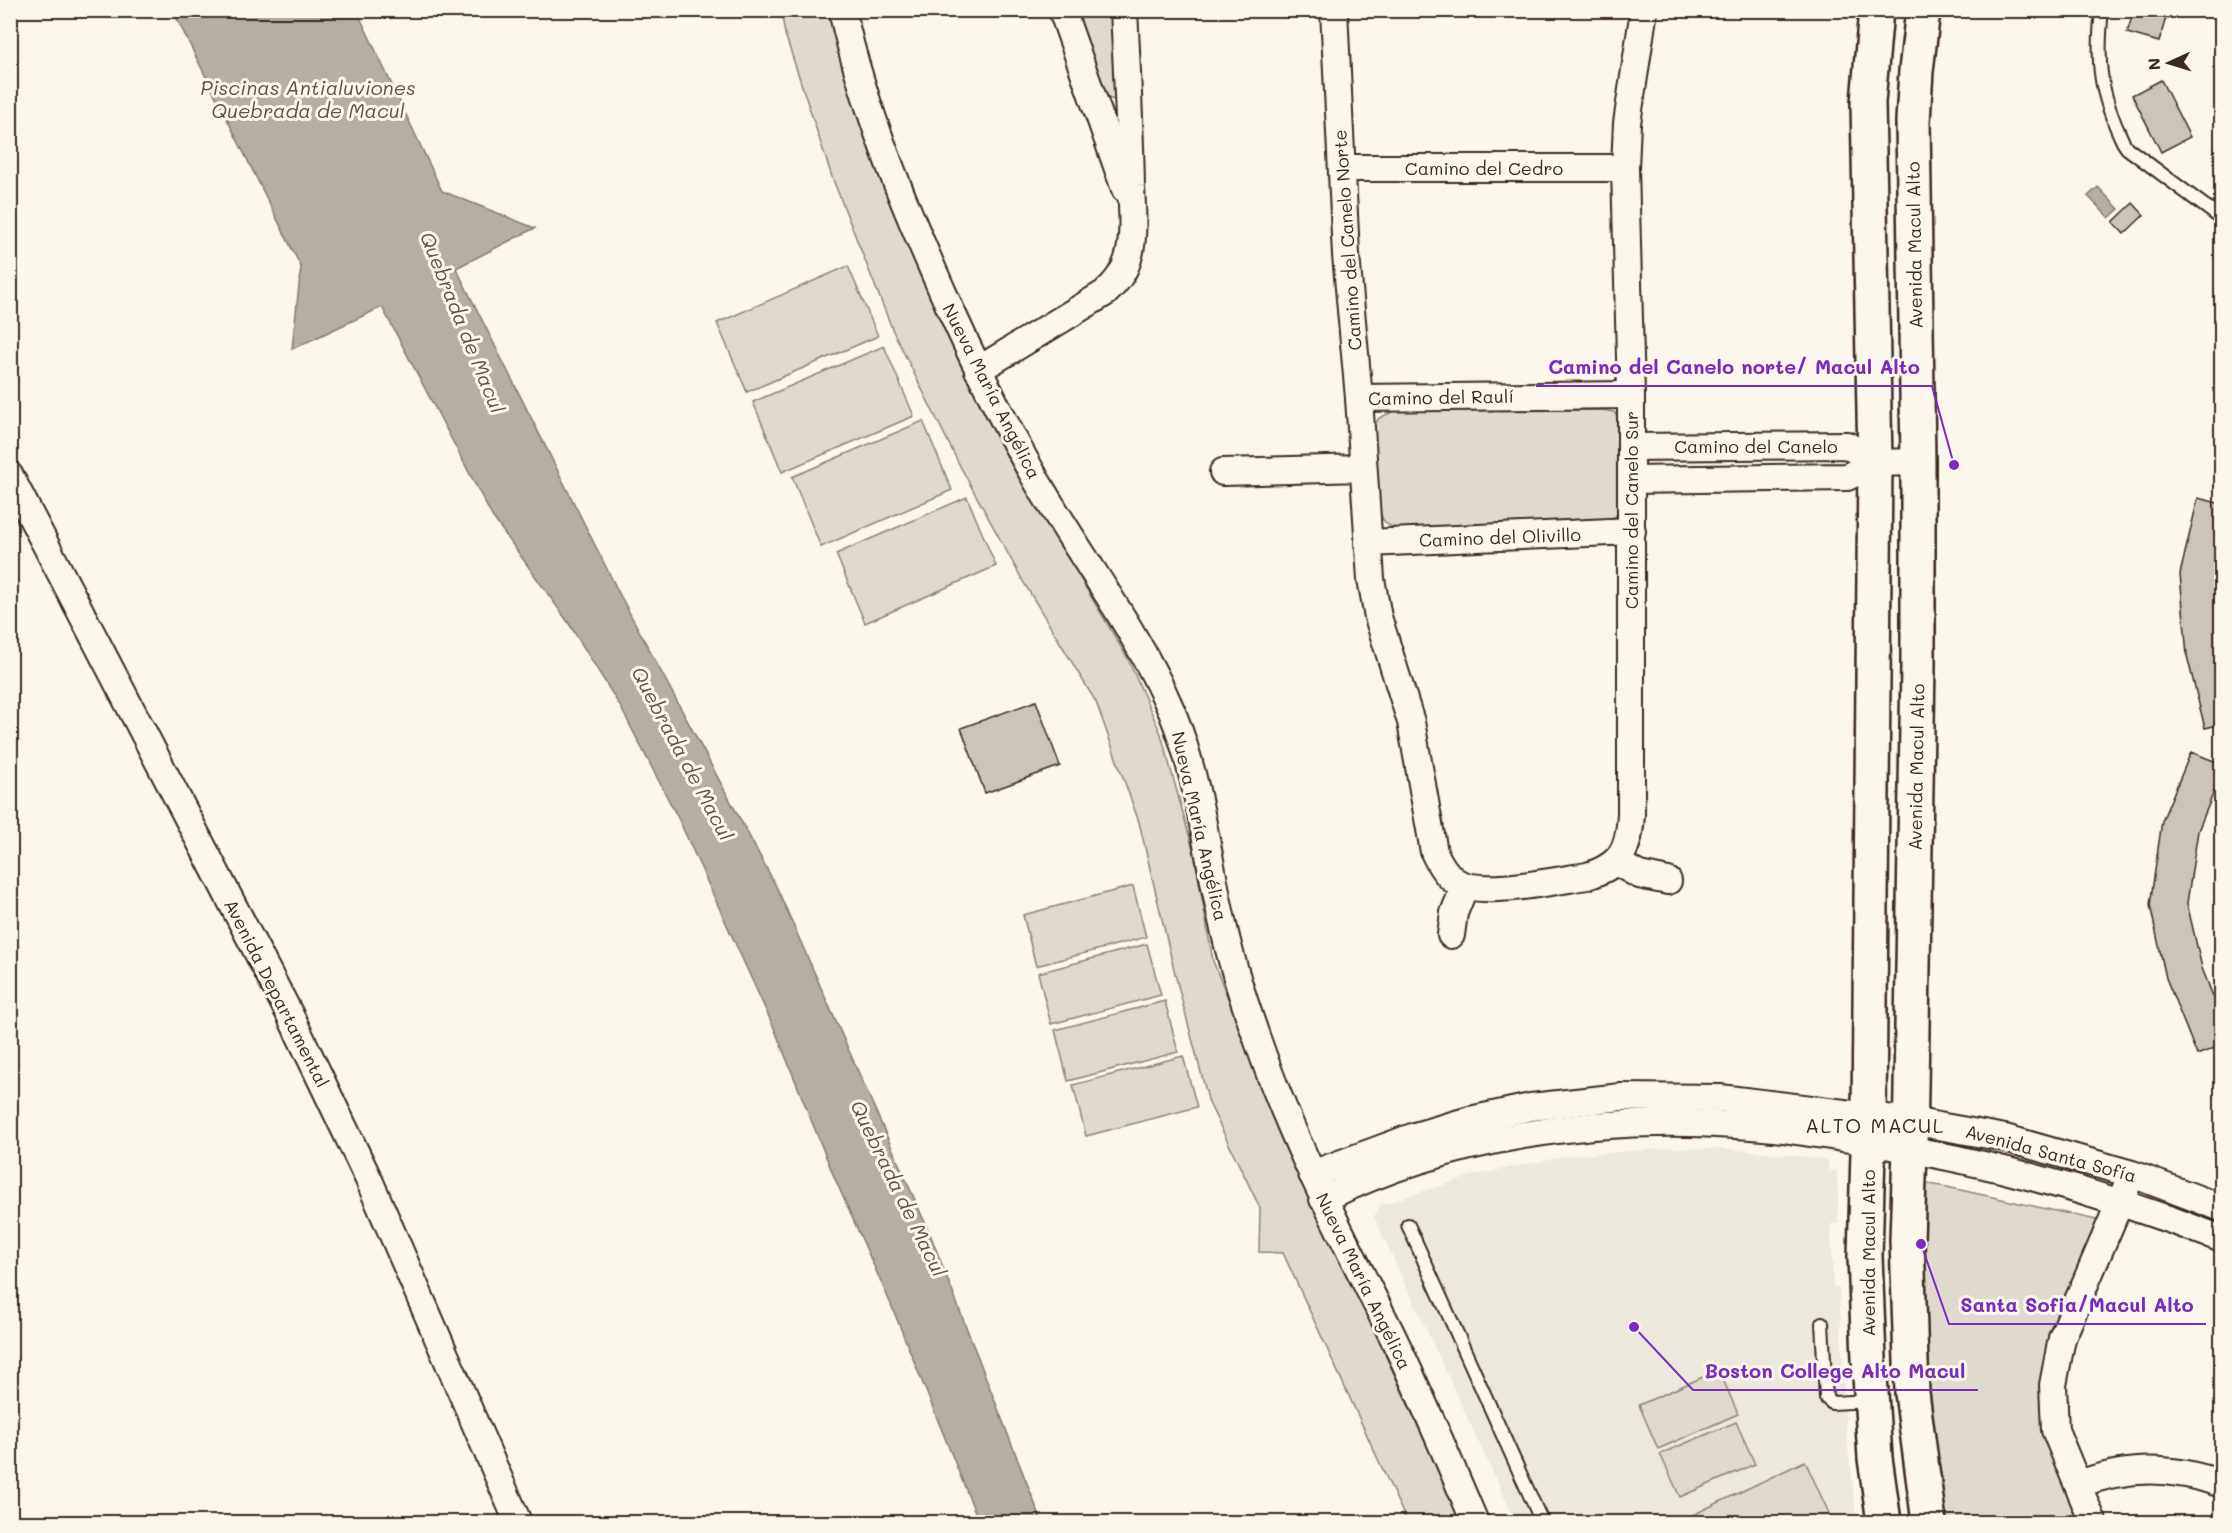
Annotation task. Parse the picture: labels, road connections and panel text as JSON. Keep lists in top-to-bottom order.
{
  "streets": {
    "street": [
      "Camino del Cedro",
      "Camino del Canelo Norte",
      "Avenida Macul Alto",
      "Nueva María Angélica",
      "Camino del Raulí",
      "Camino del Canelo",
      "Camino del Canelo Sur",
      "Camino del Olivillo",
      "Avenida Departamental",
      "Avenida Santa Sofía"
    ]
  },
  "crossings": [
    ["Camino del Cedro", "Camino del Canelo Norte"],
    ["Camino del Cedro", "Camino del Canelo Sur"],
    ["Camino del Canelo Norte", "Camino del Raulí"],
    ["Camino del Canelo Norte", "Camino del Olivillo"],
    ["Avenida Macul Alto", "Camino del Canelo"],
    ["Avenida Macul Alto", "Avenida Santa Sofía"],
    ["Nueva María Angélica", "Avenida Santa Sofía"],
    ["Camino del Raulí", "Camino del Canelo Sur"],
    ["Camino del Canelo", "Camino del Canelo Sur"],
    ["Camino del Canelo Sur", "Camino del Olivillo"]
  ],
  "districts": ["ALTO MACUL"],
  "water": ["Piscinas Antialuviones Quebrada de Macul", "Quebrada de Macul"],
  "places": ["Camino del Canelo norte/ Macul Alto", "Santa Sofia/Macul Alto", "Boston College Alto Macul"],
  "north": "left"
}
